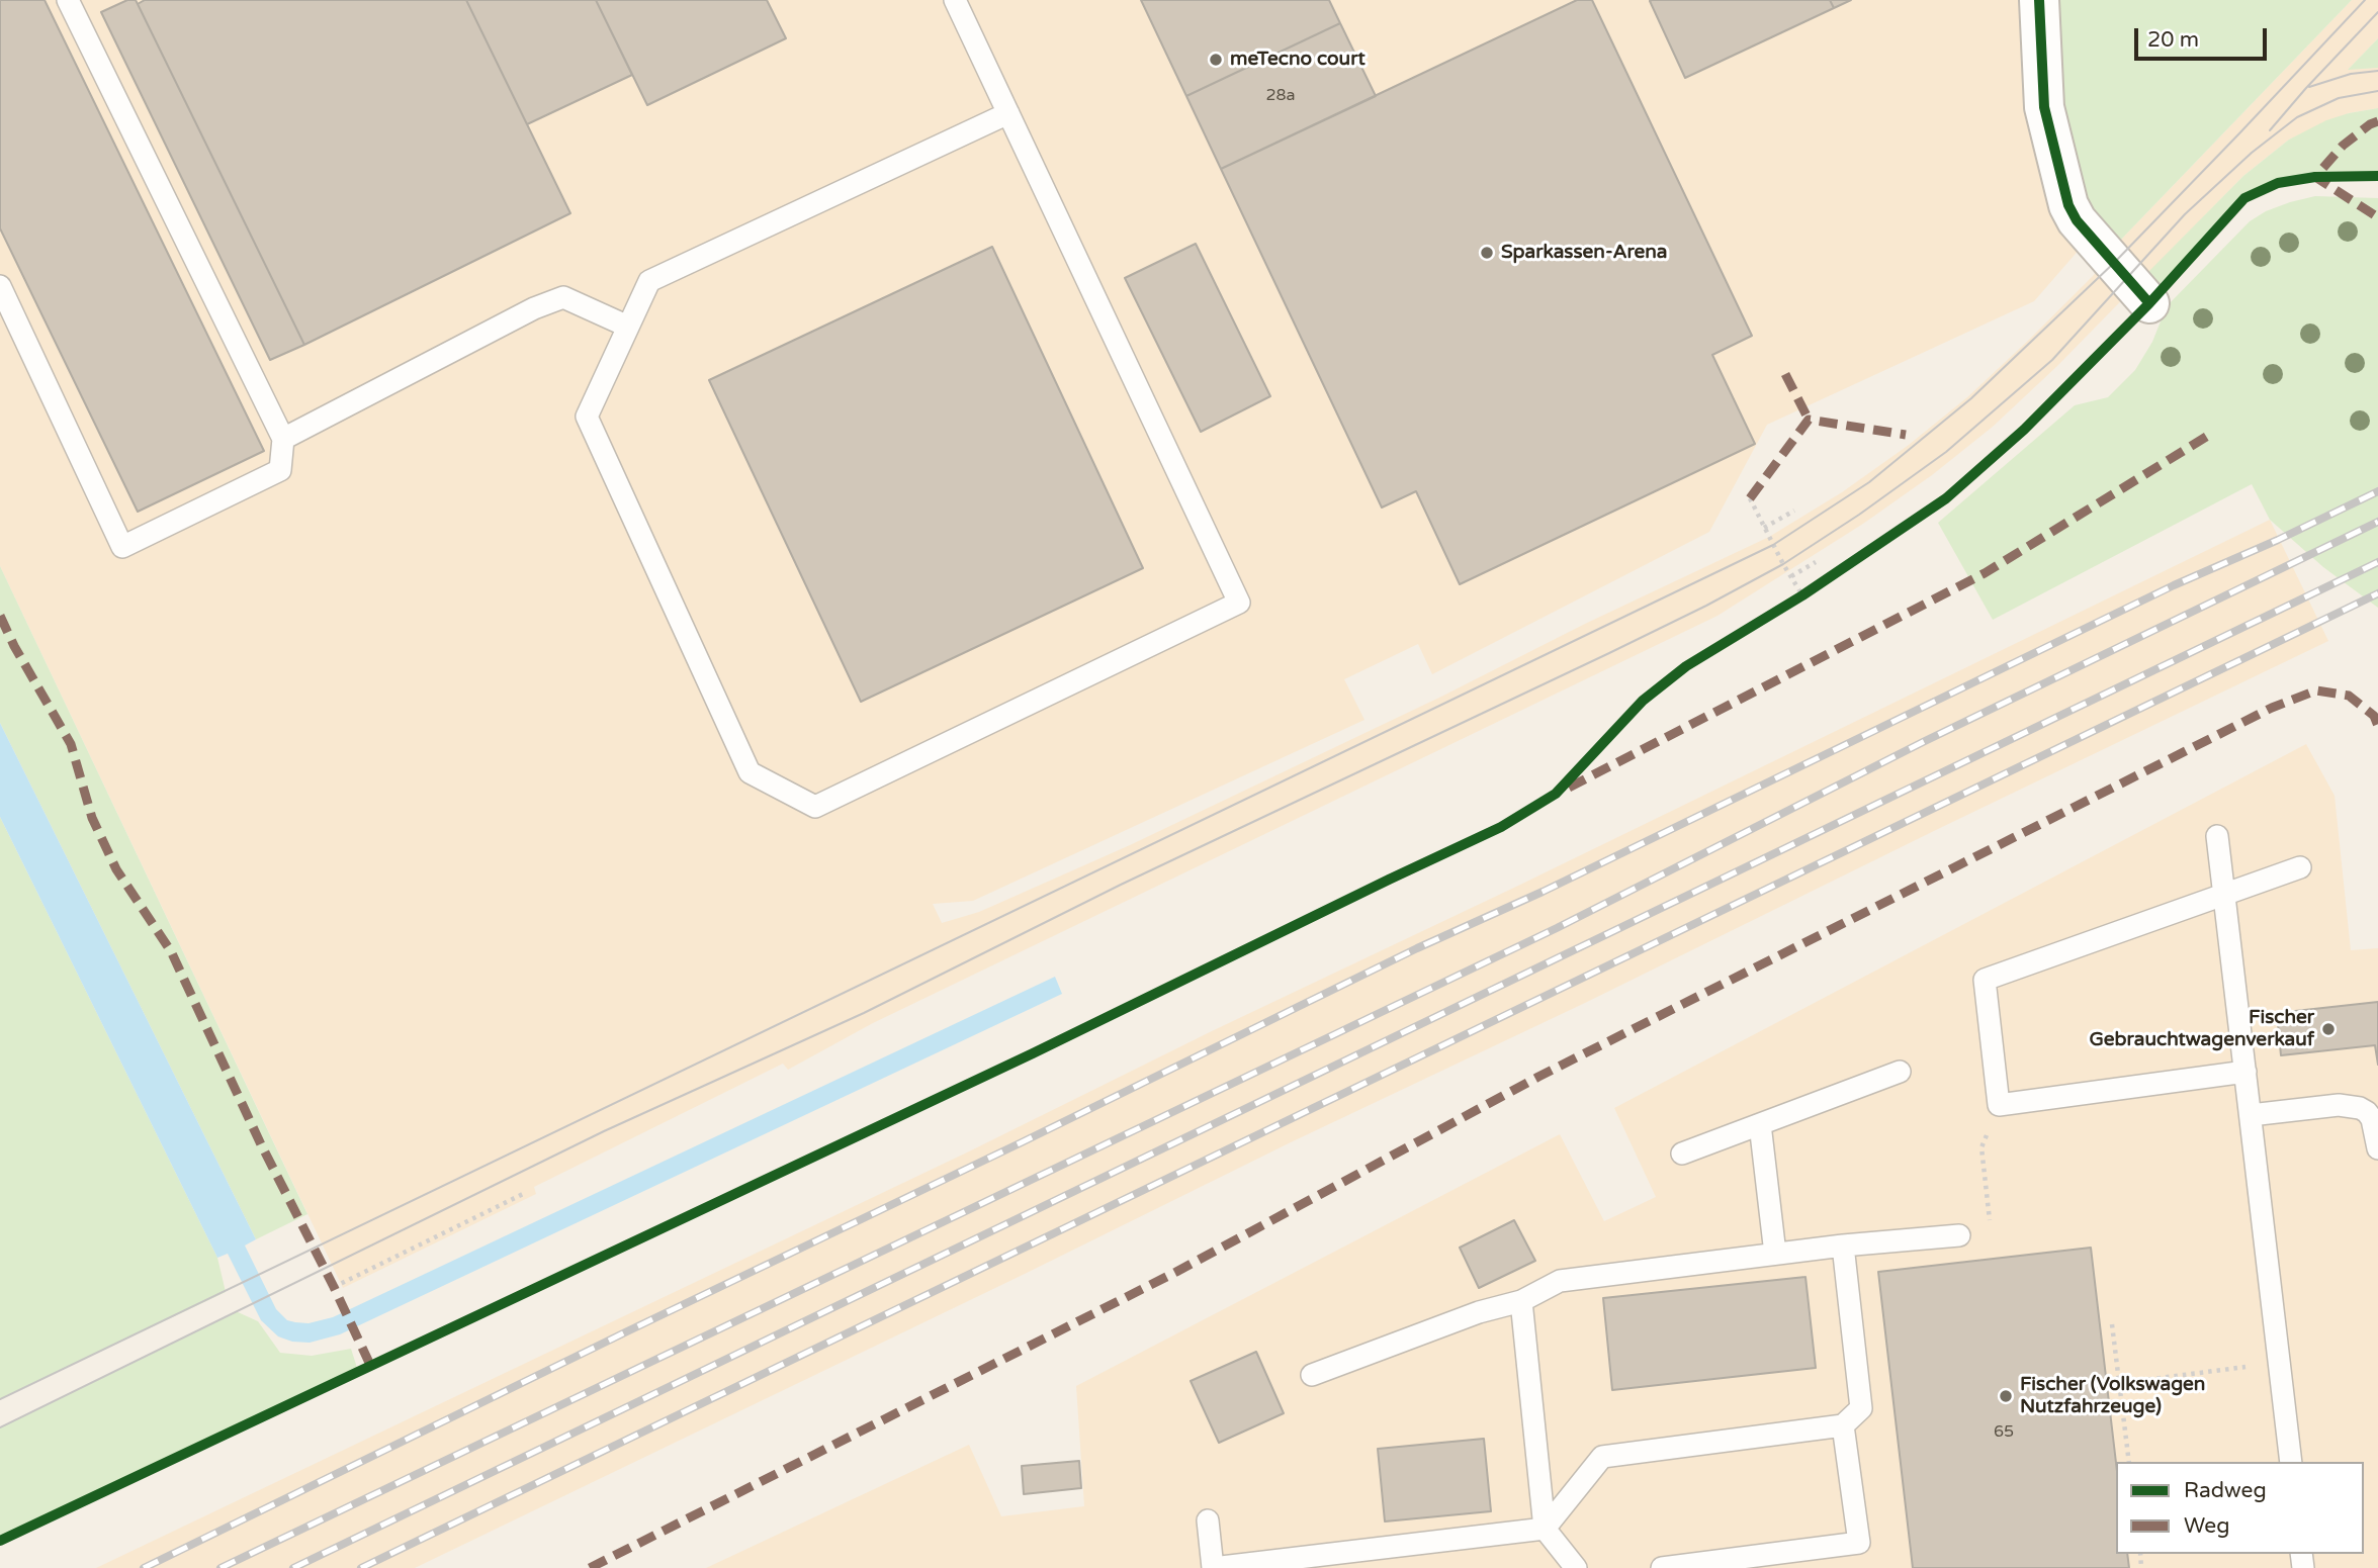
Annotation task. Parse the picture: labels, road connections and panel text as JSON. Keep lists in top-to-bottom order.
{
  "places": [
    "meTecno court",
    "Sparkassen-Arena",
    "Fischer Gebrauchtwagenverkauf",
    "Fischer (Volkswagen Nutzfahrzeuge)"
  ],
  "house_numbers": ["28a", "65"],
  "legend": ["Radweg", "Weg"],
  "scale_bar": "20 m"
}
